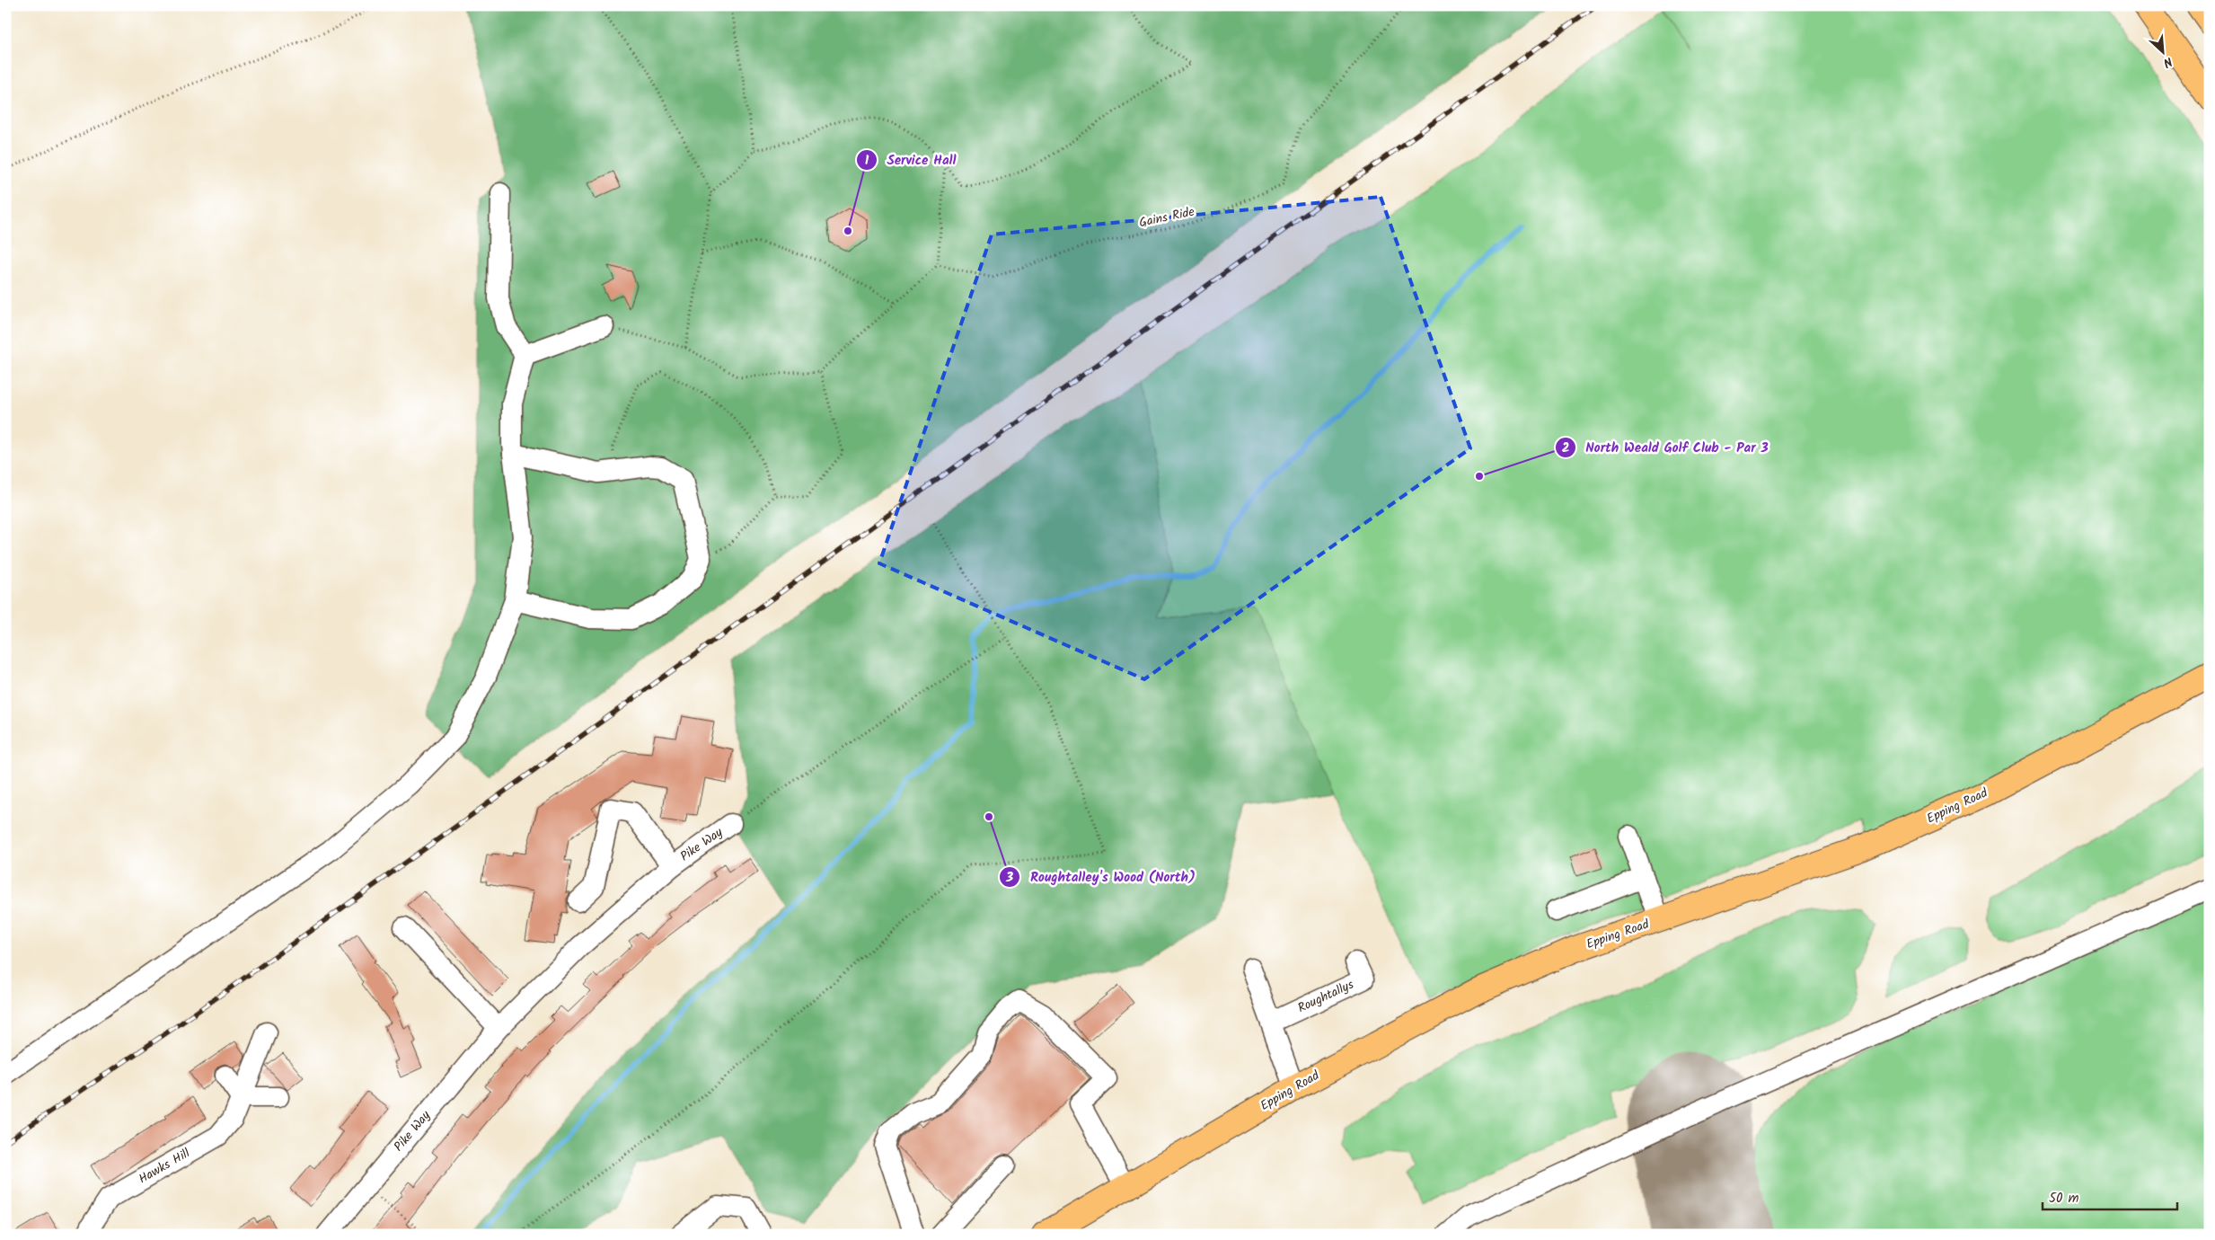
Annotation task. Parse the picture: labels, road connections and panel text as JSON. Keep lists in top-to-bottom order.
{
  "streets": {
    "main road": ["Epping Road"],
    "street": ["Pike Way", "Roughtallys", "Hawks Hill"],
    "path": ["Gains Ride"]
  },
  "places": ["Service Hall", "North Weald Golf Club - Par 3", "Roughtalley's Wood (North)"],
  "scale_bar": "50 m",
  "north": "bottom right"
}
